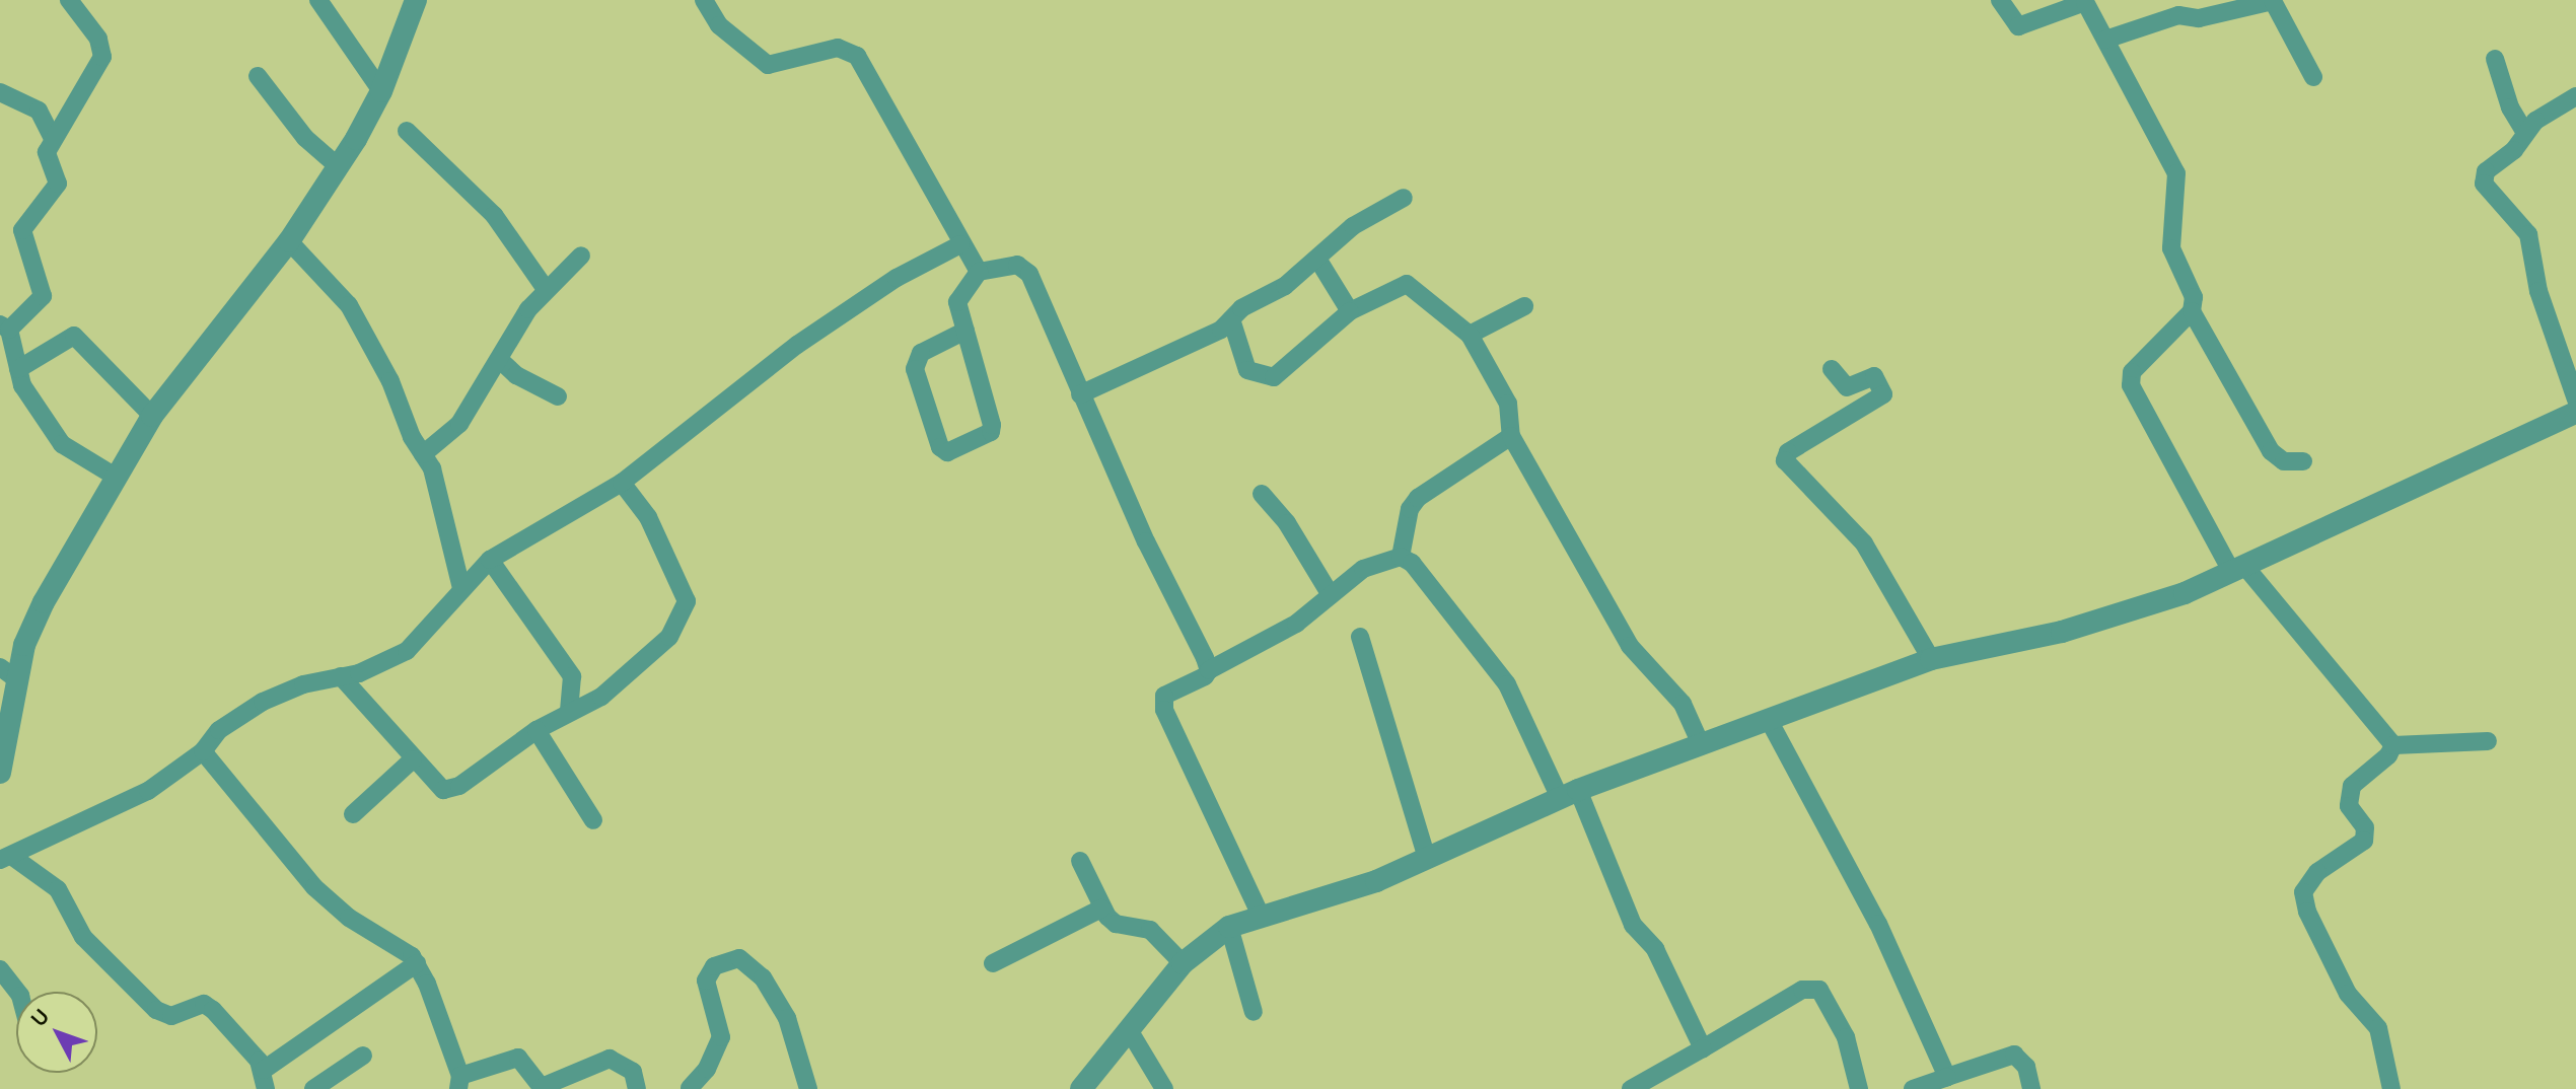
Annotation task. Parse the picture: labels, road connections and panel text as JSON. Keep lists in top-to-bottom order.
{
  "north": "top left"
}
